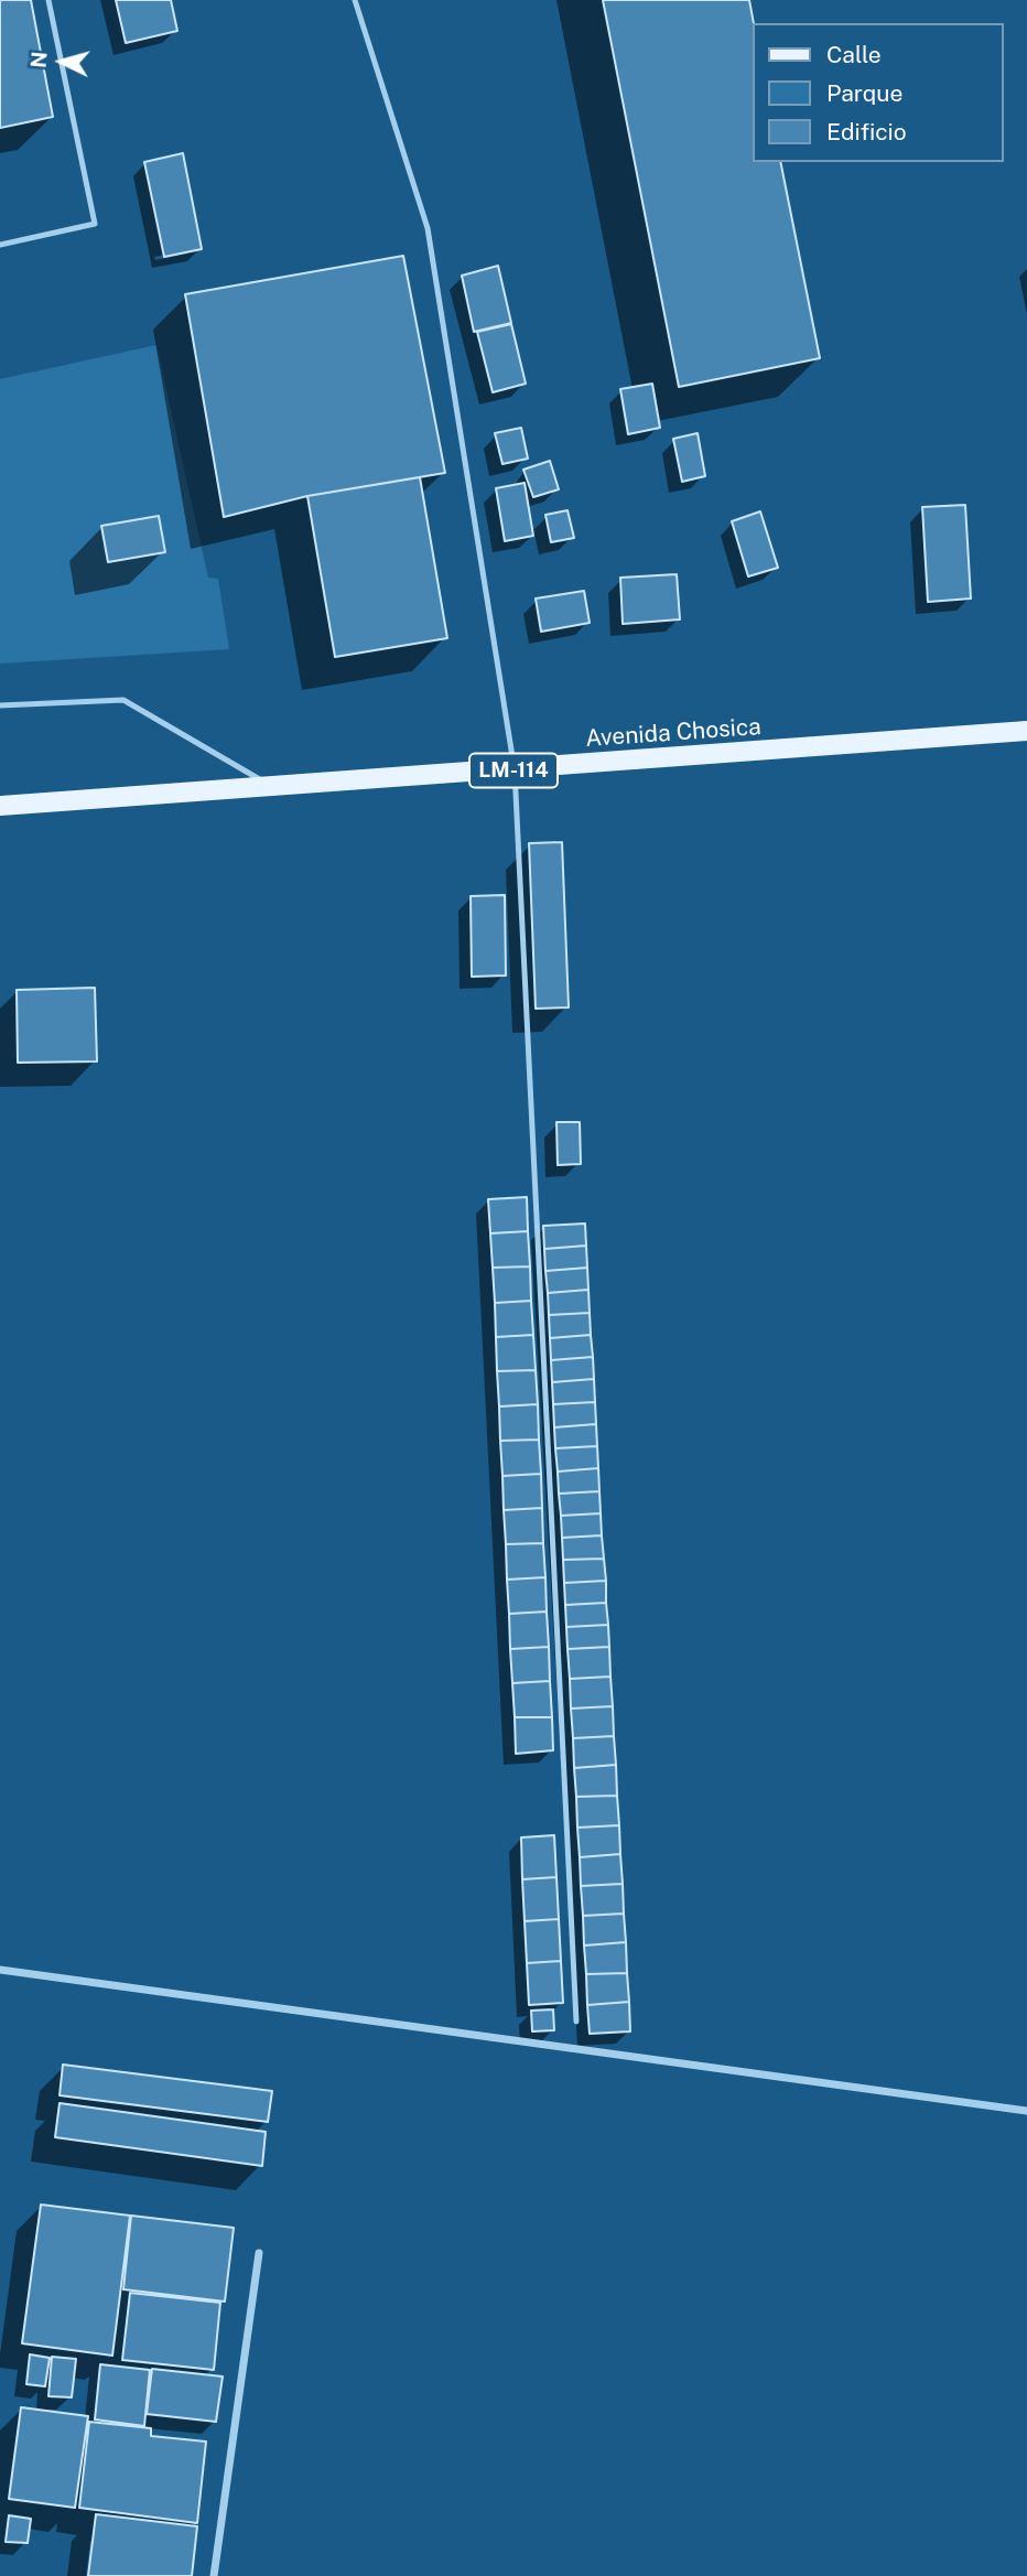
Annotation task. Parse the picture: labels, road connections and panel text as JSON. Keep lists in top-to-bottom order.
{
  "streets": {
    "main road": ["Avenida Chosica", "LM-114"]
  },
  "legend": ["Calle", "Parque", "Edificio"],
  "north": "left"
}
